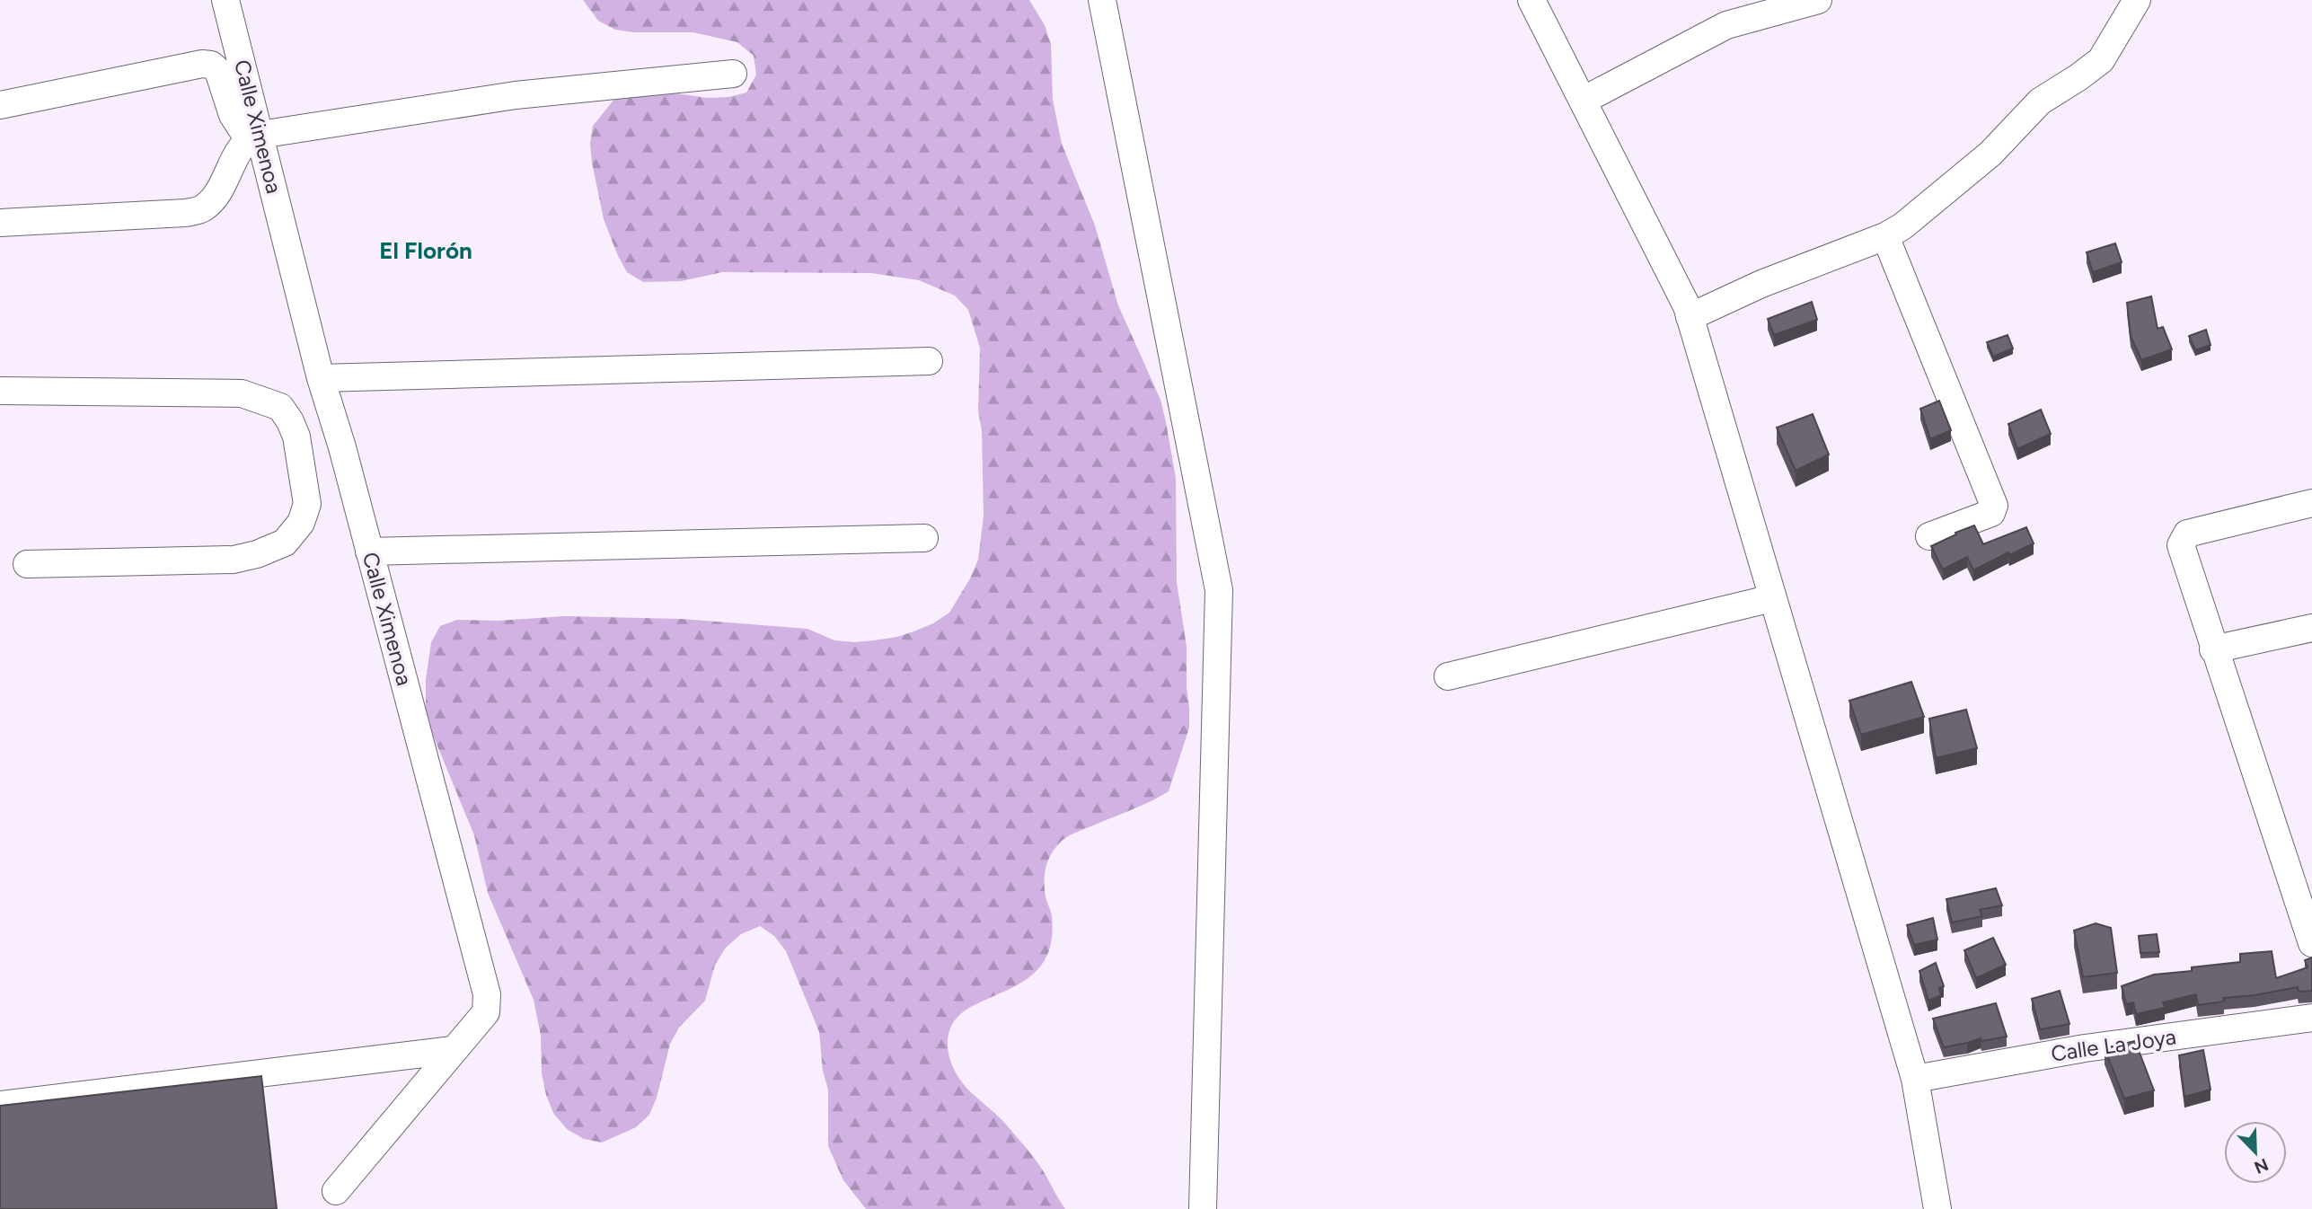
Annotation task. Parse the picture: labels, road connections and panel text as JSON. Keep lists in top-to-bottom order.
{
  "streets": {
    "street": ["Calle Ximenoa", "Calle La Joya"]
  },
  "districts": ["El Florón"],
  "north": "bottom right"
}
